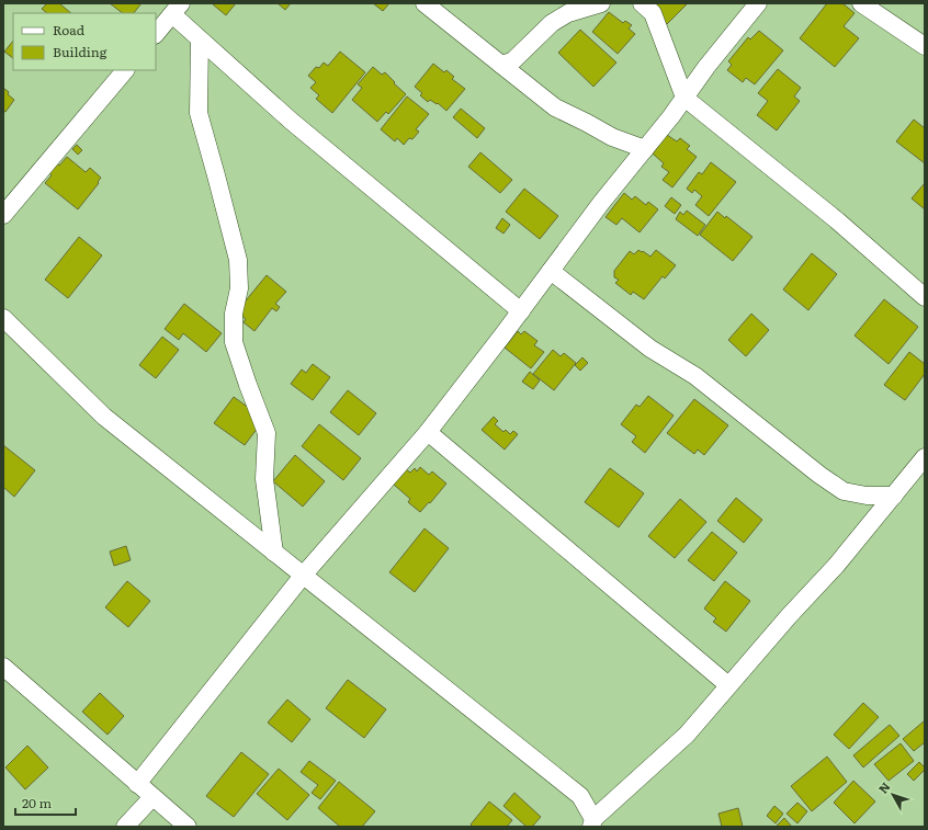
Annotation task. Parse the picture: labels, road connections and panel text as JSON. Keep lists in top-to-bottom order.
{
  "legend": ["Road", "Building"],
  "scale_bar": "20 m",
  "north": "top left"
}
